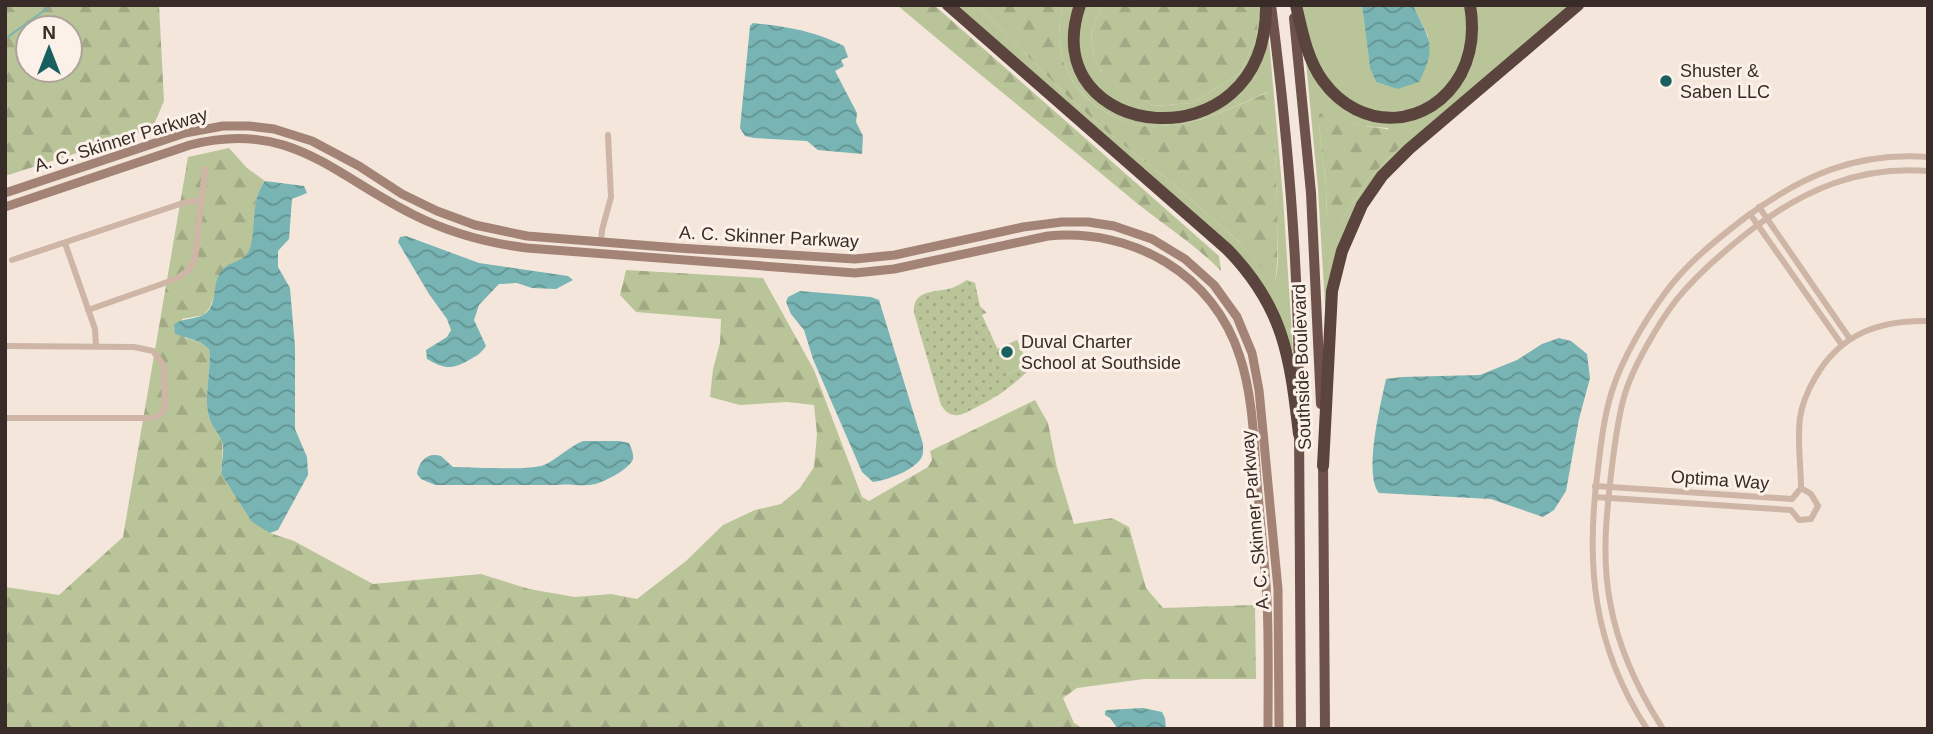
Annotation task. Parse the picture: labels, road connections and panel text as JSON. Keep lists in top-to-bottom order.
{
  "streets": {
    "highway": ["Southside Boulevard"],
    "main road": ["A. C. Skinner Parkway"],
    "street": ["Optima Way"]
  },
  "places": ["Shuster & Saben LLC", "Duval Charter School at Southside"],
  "north": "top"
}
